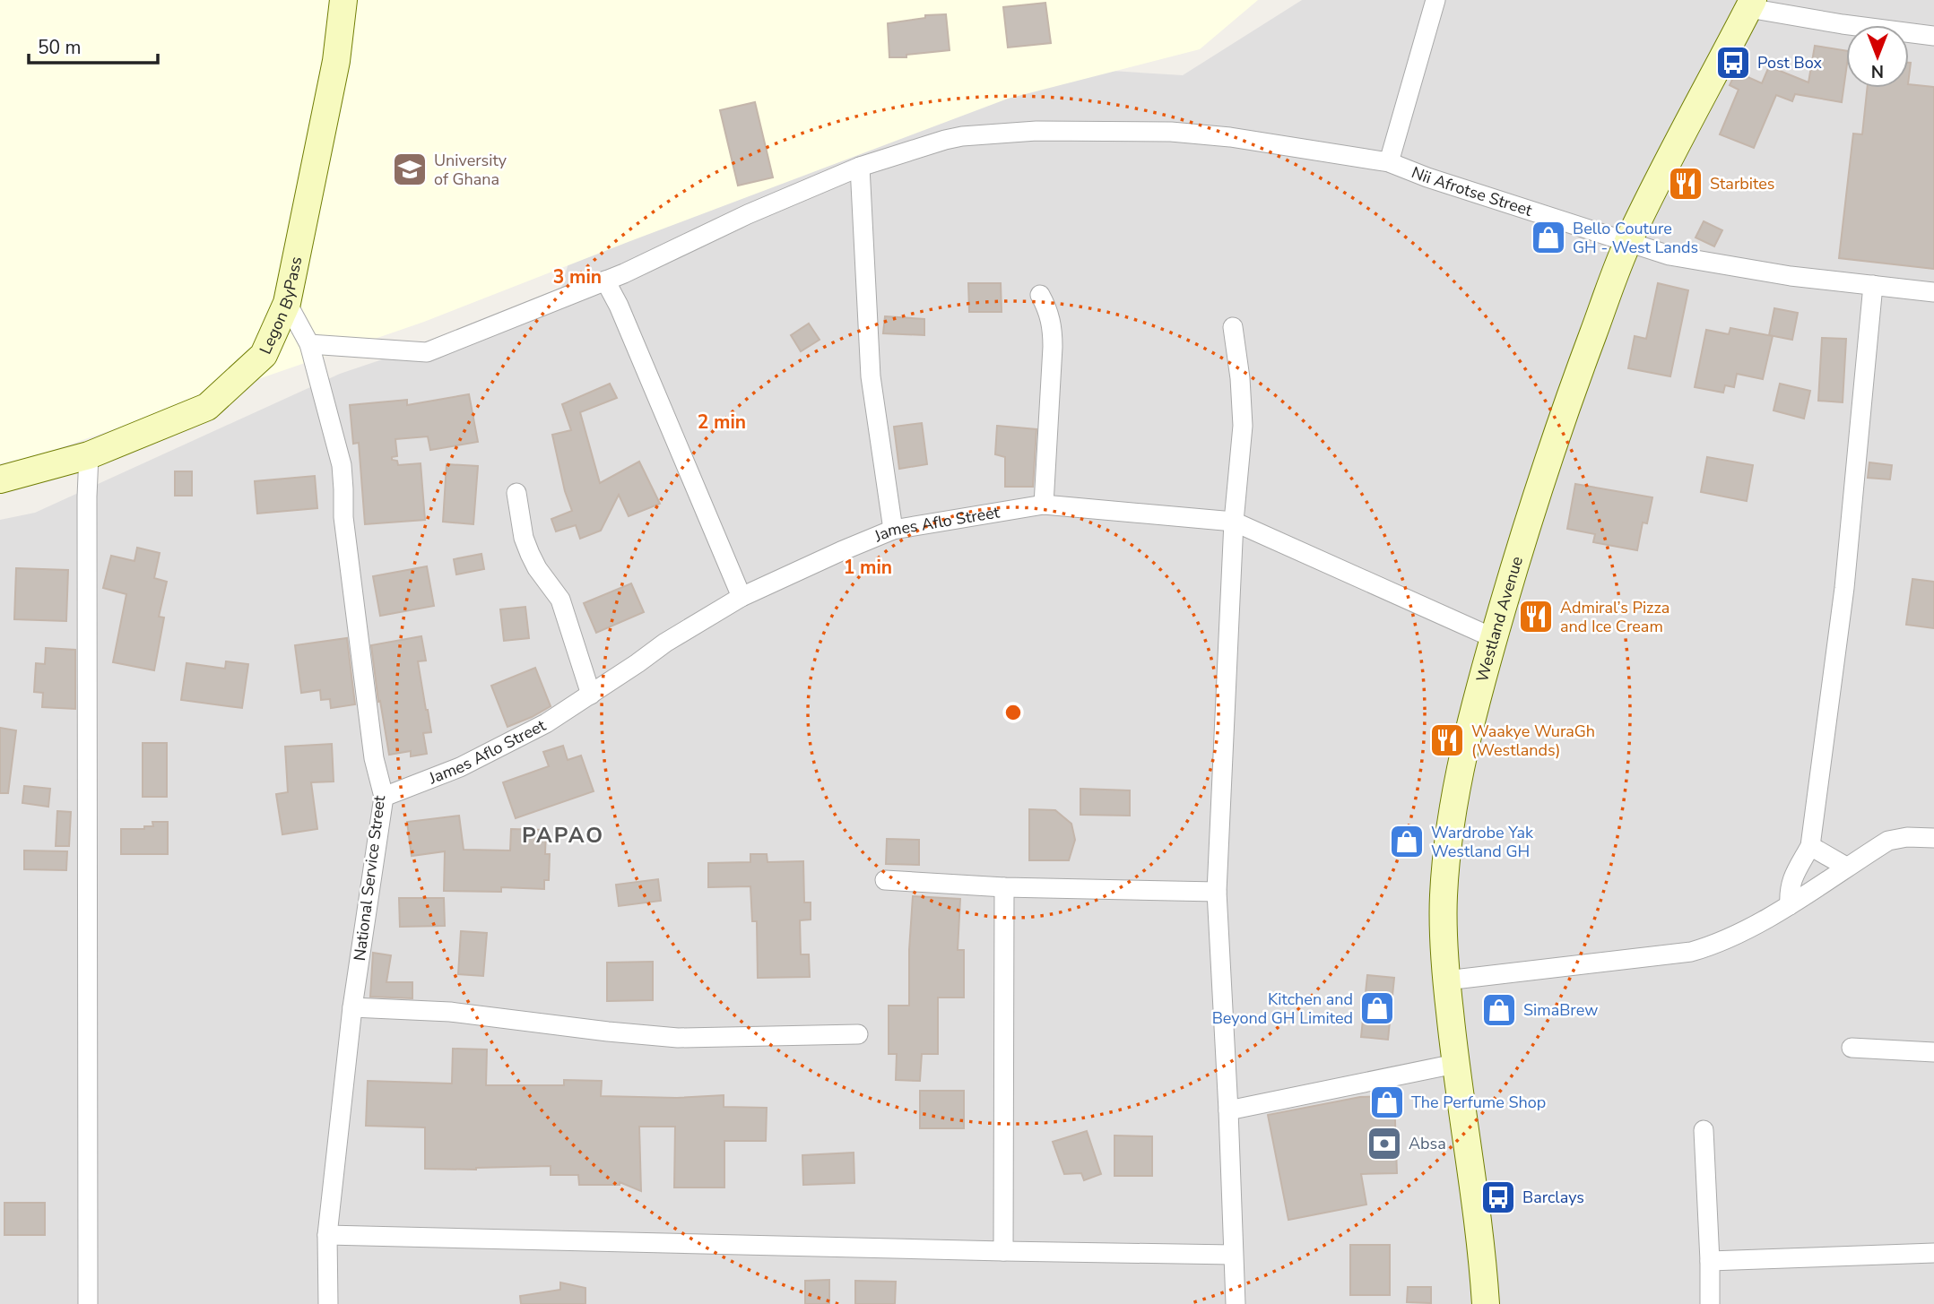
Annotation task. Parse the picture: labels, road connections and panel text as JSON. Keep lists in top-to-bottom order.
{
  "streets": {
    "street": [
      "Nii Afrotse Street",
      "Legon ByPass",
      "James Aflo Street",
      "Westland Avenue",
      "National Service Street"
    ]
  },
  "crossings": [
    ["Nii Afrotse Street", "Westland Avenue"],
    ["Nii Afrotse Street", "National Service Street"],
    ["Legon ByPass", "National Service Street"],
    ["James Aflo Street", "Westland Avenue"],
    ["James Aflo Street", "National Service Street"]
  ],
  "districts": ["PAPAO"],
  "places": {
    "bus stop": ["Post Box", "Barclays"],
    "school or university": ["University of Ghana"],
    "restaurant": ["Starbites", "Admiral’s Pizza and Ice Cream", "Waakye WuraGh (Westlands)"],
    "shop": [
      "Bello Couture GH - West Lands",
      "Wardrobe Yak Westland GH",
      "Kitchen and Beyond GH Limited",
      "SimaBrew",
      "The Perfume Shop"
    ],
    "bank": ["Absa"]
  },
  "scale_bar": "50 m",
  "north": "bottom",
  "rings": ["3 min", "2 min", "1 min"]
}
